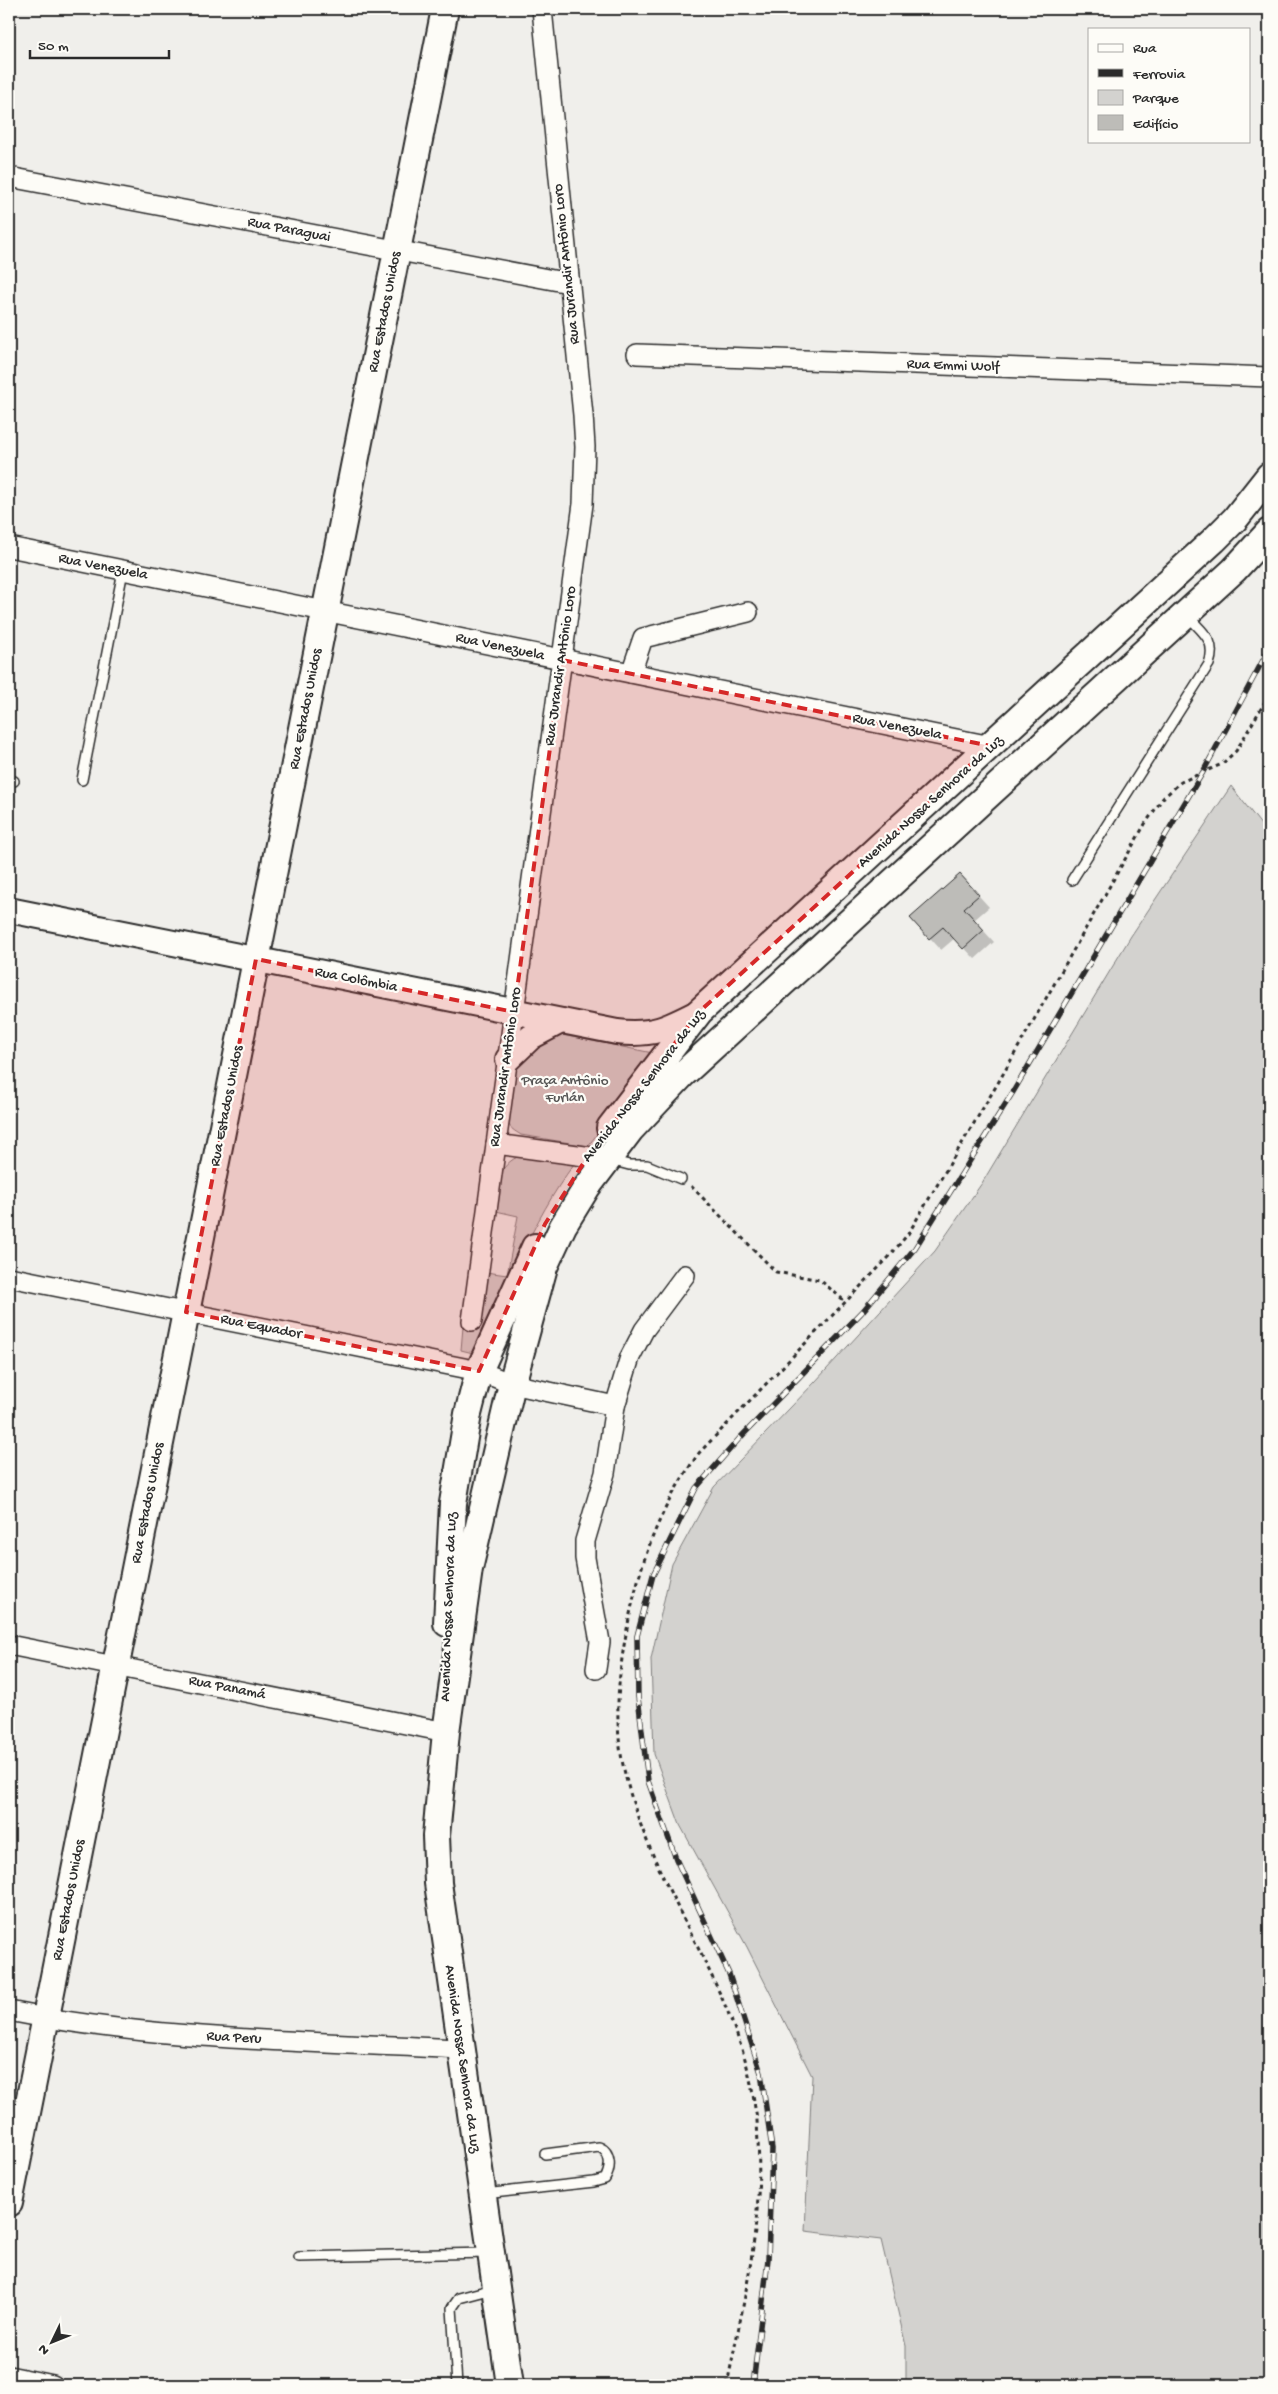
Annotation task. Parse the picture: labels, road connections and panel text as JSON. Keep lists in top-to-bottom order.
{
  "streets": {
    "main road": ["Rua Estados Unidos", "Avenida Nossa Senhora da Luz"],
    "street": [
      "Rua Paraguai",
      "Rua Jurandir Antônio Loro",
      "Rua Emmi Wolf",
      "Rua Venezuela",
      "Rua Colômbia",
      "Rua Equador",
      "Rua Panamá",
      "Rua Peru"
    ]
  },
  "crossings": [
    ["Rua Paraguai", "Rua Jurandir Antônio Loro"],
    ["Rua Paraguai", "Rua Estados Unidos"],
    ["Rua Jurandir Antônio Loro", "Rua Venezuela"],
    ["Rua Jurandir Antônio Loro", "Rua Colômbia"],
    ["Rua Estados Unidos", "Rua Venezuela"],
    ["Rua Estados Unidos", "Rua Colômbia"],
    ["Rua Estados Unidos", "Rua Equador"],
    ["Rua Estados Unidos", "Rua Panamá"],
    ["Rua Estados Unidos", "Rua Peru"],
    ["Rua Venezuela", "Avenida Nossa Senhora da Luz"],
    ["Avenida Nossa Senhora da Luz", "Rua Colômbia"],
    ["Avenida Nossa Senhora da Luz", "Rua Equador"],
    ["Avenida Nossa Senhora da Luz", "Rua Panamá"],
    ["Avenida Nossa Senhora da Luz", "Rua Peru"]
  ],
  "parks": ["Praça Antônio Furlán"],
  "legend": [
    "Rua",
    "Ferrovia",
    "Parque",
    "Edifício"
  ],
  "scale_bar": "50 m",
  "north": "bottom left"
}
